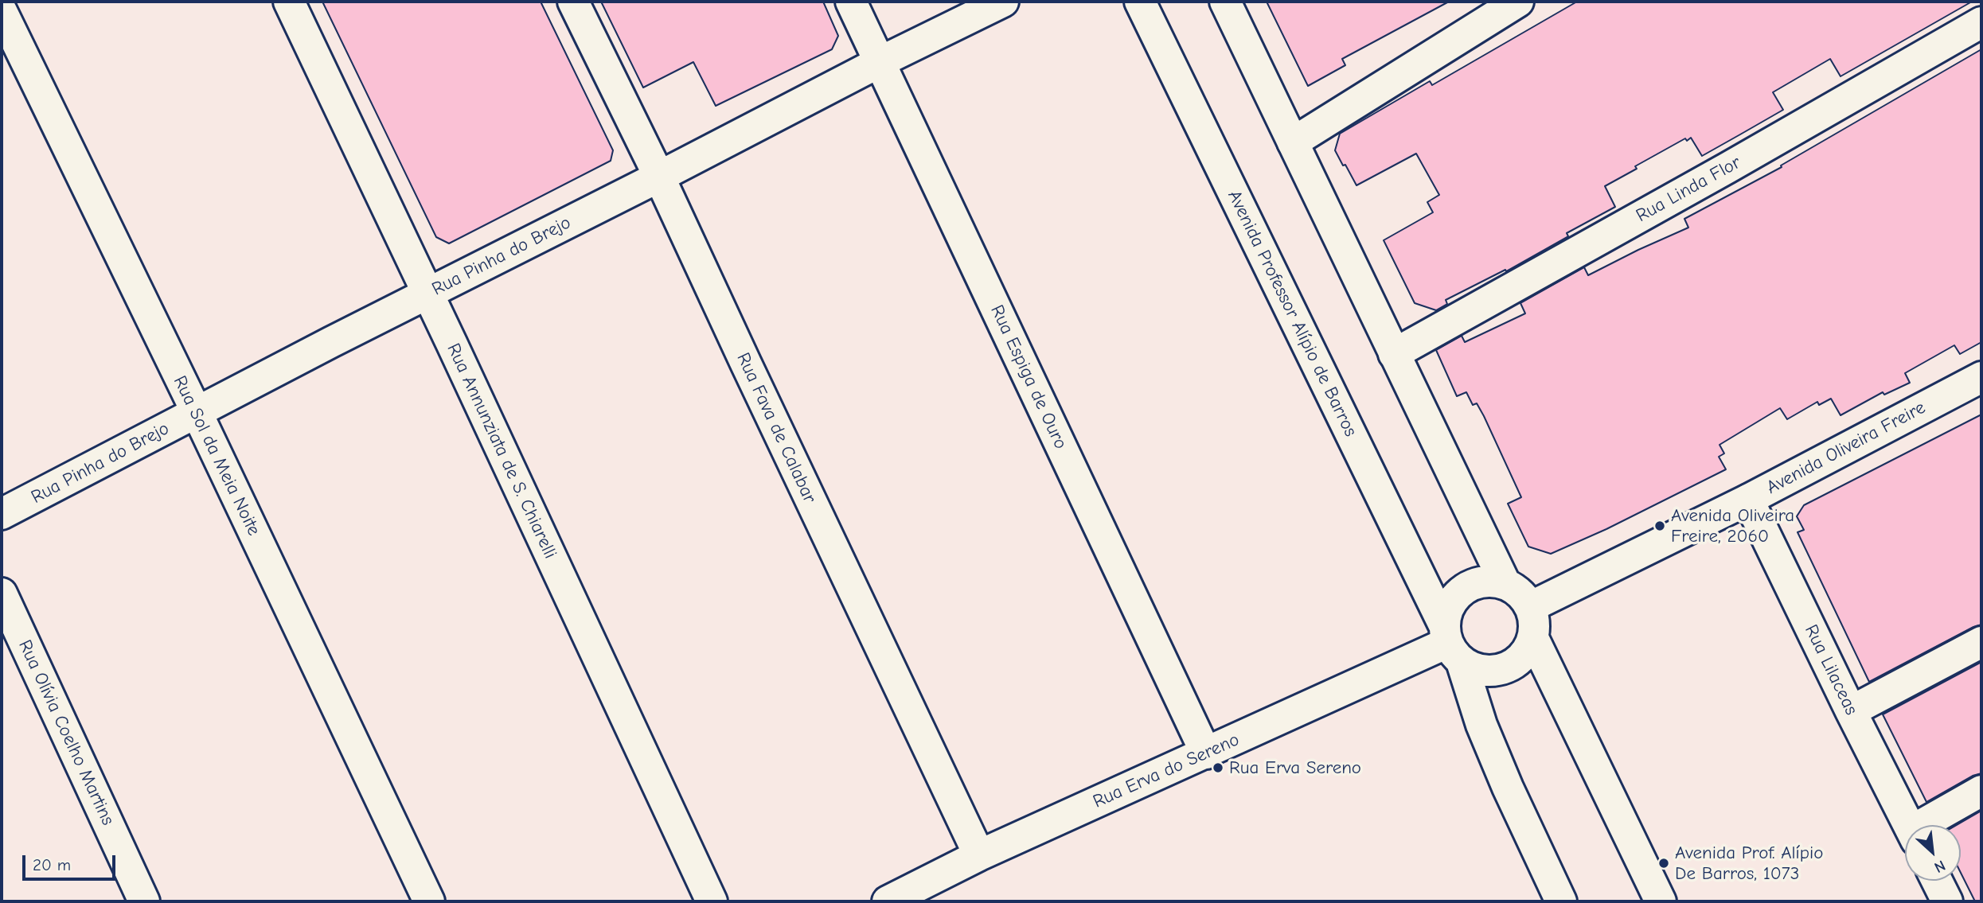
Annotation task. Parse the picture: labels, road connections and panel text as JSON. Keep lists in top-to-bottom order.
{
  "streets": {
    "street": [
      "Rua Linda Flor",
      "Rua Pinha do Brejo",
      "Avenida Professor Alípio de Barros",
      "Rua Espiga de Ouro",
      "Rua Fava de Calabar",
      "Avenida Oliveira Freire",
      "Rua Annunziata de S. Chiarelli",
      "Rua Sol da Meia Noite",
      "Rua Lilaceas",
      "Rua Olívia Coelho Martins",
      "Rua Erva do Sereno"
    ]
  },
  "crossings": [
    ["Rua Pinha do Brejo", "Rua Espiga de Ouro"],
    ["Rua Pinha do Brejo", "Rua Fava de Calabar"],
    ["Rua Pinha do Brejo", "Rua Annunziata de S. Chiarelli"],
    ["Rua Pinha do Brejo", "Rua Sol da Meia Noite"],
    ["Avenida Professor Alípio de Barros", "Avenida Oliveira Freire"],
    ["Avenida Professor Alípio de Barros", "Rua Erva do Sereno"],
    ["Rua Espiga de Ouro", "Rua Erva do Sereno"],
    ["Rua Fava de Calabar", "Rua Erva do Sereno"],
    ["Avenida Oliveira Freire", "Rua Lilaceas"],
    ["Avenida Oliveira Freire", "Rua Erva do Sereno"]
  ],
  "places": ["Avenida Oliveira Freire, 2060", "Rua Erva Sereno", "Avenida Prof. Alípio De Barros, 1073"],
  "scale_bar": "20 m",
  "north": "bottom right"
}
